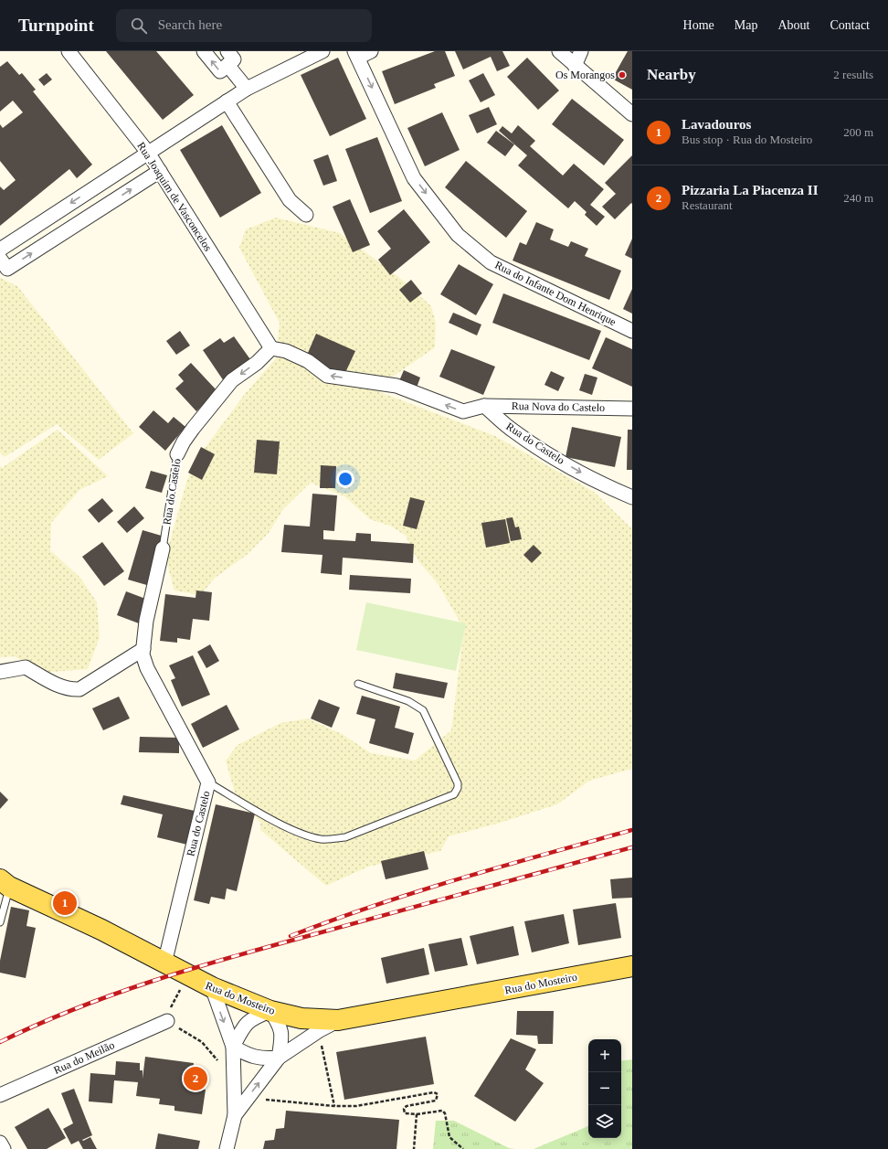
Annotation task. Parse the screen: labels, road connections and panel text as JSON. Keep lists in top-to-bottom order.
{
  "streets": {
    "main road": ["Rua do Mosteiro"],
    "street": [
      "Rua Joaquim de Vasconcelos",
      "Rua do Infante Dom Henrique",
      "Rua Nova do Castelo",
      "Rua do Castelo",
      "Rua do Meilão"
    ]
  },
  "crossings": [
    ["Rua Joaquim de Vasconcelos", "Rua do Castelo"],
    ["Rua Nova do Castelo", "Rua do Castelo"],
    ["Rua do Castelo", "Rua do Mosteiro"]
  ],
  "one_way": ["Rua do Infante Dom Henrique"],
  "places": ["Os Morangos"],
  "page": {
    "header": "Turnpoint",
    "search": "Search here",
    "nav": [
      "Home",
      "Map",
      "About",
      "Contact"
    ],
    "heading": ["Nearby", "2 results"],
    "list": [
      {
        "mark": "1",
        "name": "Lavadouros",
        "note": "Bus stop · Rua do Mosteiro",
        "value": "200 m"
      },
      {
        "mark": "2",
        "name": "Pizzaria La Piacenza II",
        "note": "Restaurant",
        "value": "240 m"
      }
    ],
    "pins": ["1", "2"],
    "map_buttons": ["+", "−"]
  }
}
